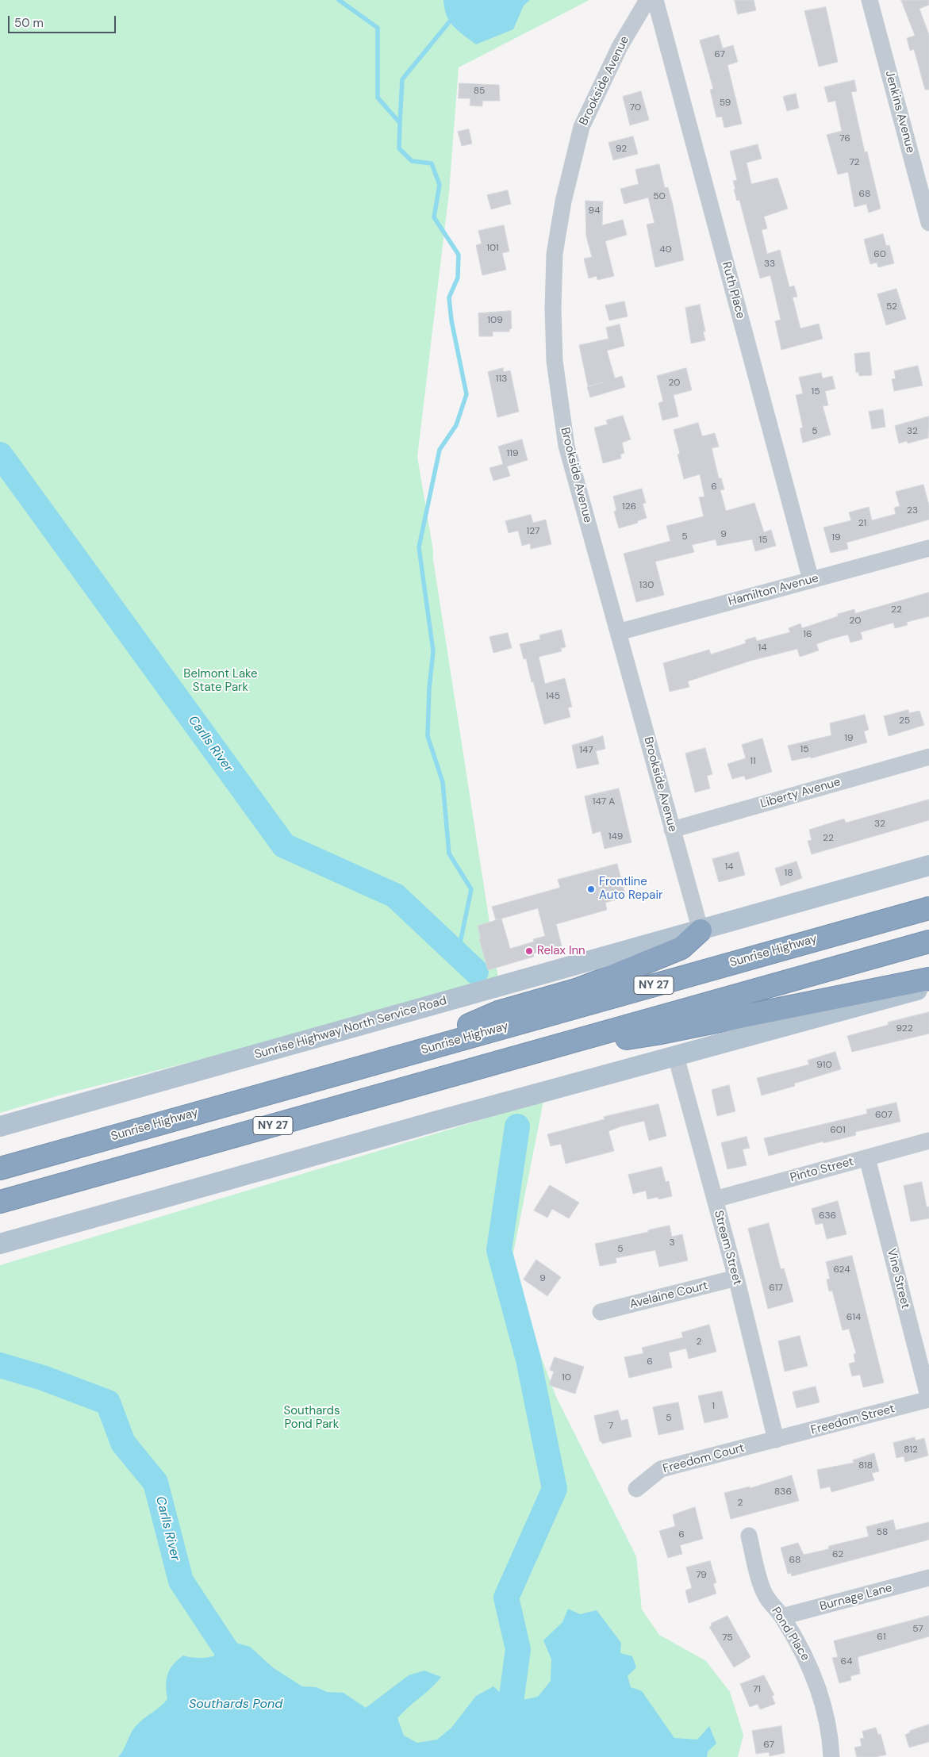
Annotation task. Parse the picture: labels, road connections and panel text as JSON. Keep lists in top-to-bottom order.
{
  "streets": {
    "highway": ["Sunrise Highway", "NY 27"],
    "main road": ["Sunrise Highway North Service Road"],
    "street": [
      "Brookside Avenue",
      "Jenkins Avenue",
      "Ruth Place",
      "Hamilton Avenue",
      "Liberty Avenue",
      "Pinto Street",
      "Stream Street",
      "Vine Street",
      "Avelaine Court",
      "Freedom Street",
      "Freedom Court",
      "Burnage Lane",
      "Pond Place"
    ]
  },
  "crossings": [
    ["Brookside Avenue", "Hamilton Avenue"],
    ["Brookside Avenue", "Liberty Avenue"],
    ["Brookside Avenue", "Sunrise Highway North Service Road"],
    ["Ruth Place", "Hamilton Avenue"],
    ["Pinto Street", "Stream Street"],
    ["Pinto Street", "Vine Street"],
    ["Stream Street", "Avelaine Court"],
    ["Stream Street", "Freedom Street"],
    ["Stream Street", "Freedom Court"],
    ["Vine Street", "Freedom Street"],
    ["Freedom Street", "Freedom Court"],
    ["Burnage Lane", "Pond Place"]
  ],
  "water": ["Carlls River", "Southards Pond"],
  "parks": ["Belmont Lake State Park", "Southards Pond Park"],
  "places": ["Frontline Auto Repair", "Relax Inn"],
  "house_numbers": [
    "67",
    "85",
    "59",
    "70",
    "76",
    "92",
    "72",
    "68",
    "50",
    "94",
    "101",
    "40",
    "60",
    "33",
    "52",
    "109",
    "113",
    "20",
    "15",
    "5",
    "32",
    "119",
    "6",
    "126",
    "23",
    "21",
    "127",
    "9",
    "5",
    "19",
    "15",
    "130",
    "22",
    "20",
    "16",
    "14",
    "145",
    "25",
    "19",
    "15",
    "147",
    "11",
    "147 A",
    "32",
    "149",
    "22",
    "14",
    "18",
    "922",
    "910",
    "607",
    "601",
    "636",
    "3",
    "5",
    "624",
    "9",
    "617",
    "614",
    "2",
    "6",
    "10",
    "1",
    "5",
    "7",
    "812",
    "818",
    "836",
    "2",
    "58",
    "6",
    "62",
    "68",
    "79",
    "57",
    "61",
    "75",
    "64",
    "71",
    "67"
  ],
  "scale_bar": "50 m"
}
